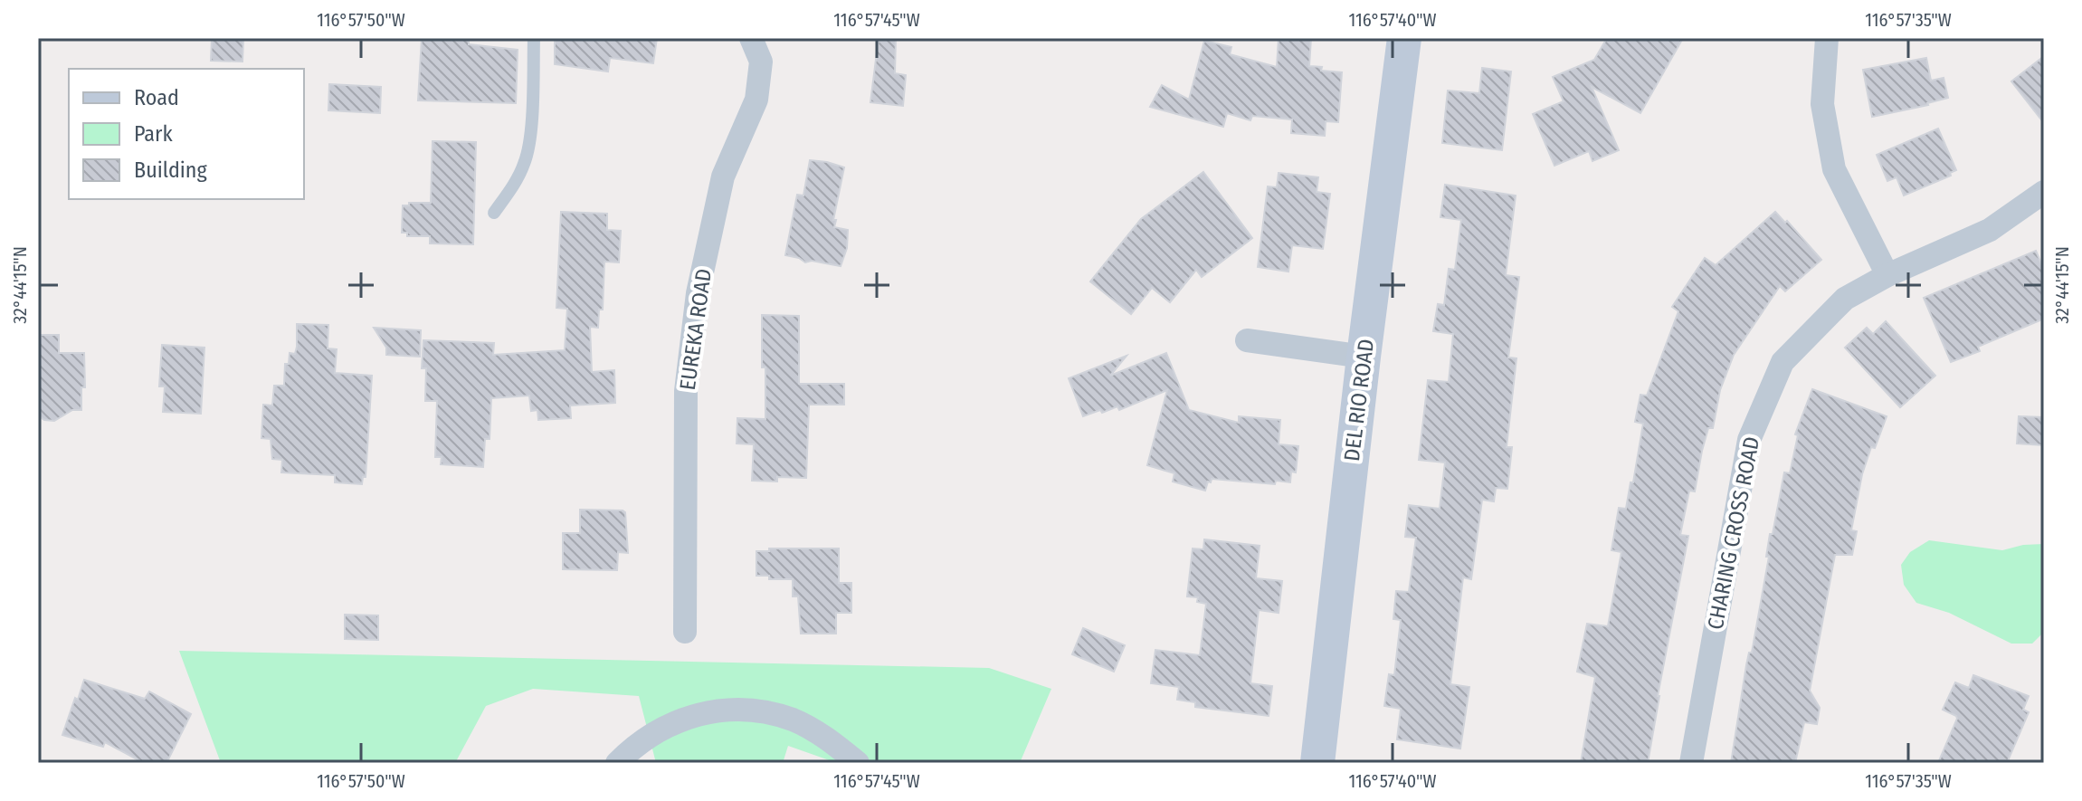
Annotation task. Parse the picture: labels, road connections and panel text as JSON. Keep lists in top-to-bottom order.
{
  "streets": {
    "main road": ["DEL RIO ROAD"],
    "street": ["EUREKA ROAD", "CHARING CROSS ROAD"]
  },
  "legend": ["Road", "Park", "Building"],
  "coordinates": [
    "116°57'50\"W",
    "116°57'45\"W",
    "116°57'40\"W",
    "116°57'35\"W",
    "32°44'15\"N"
  ]
}
